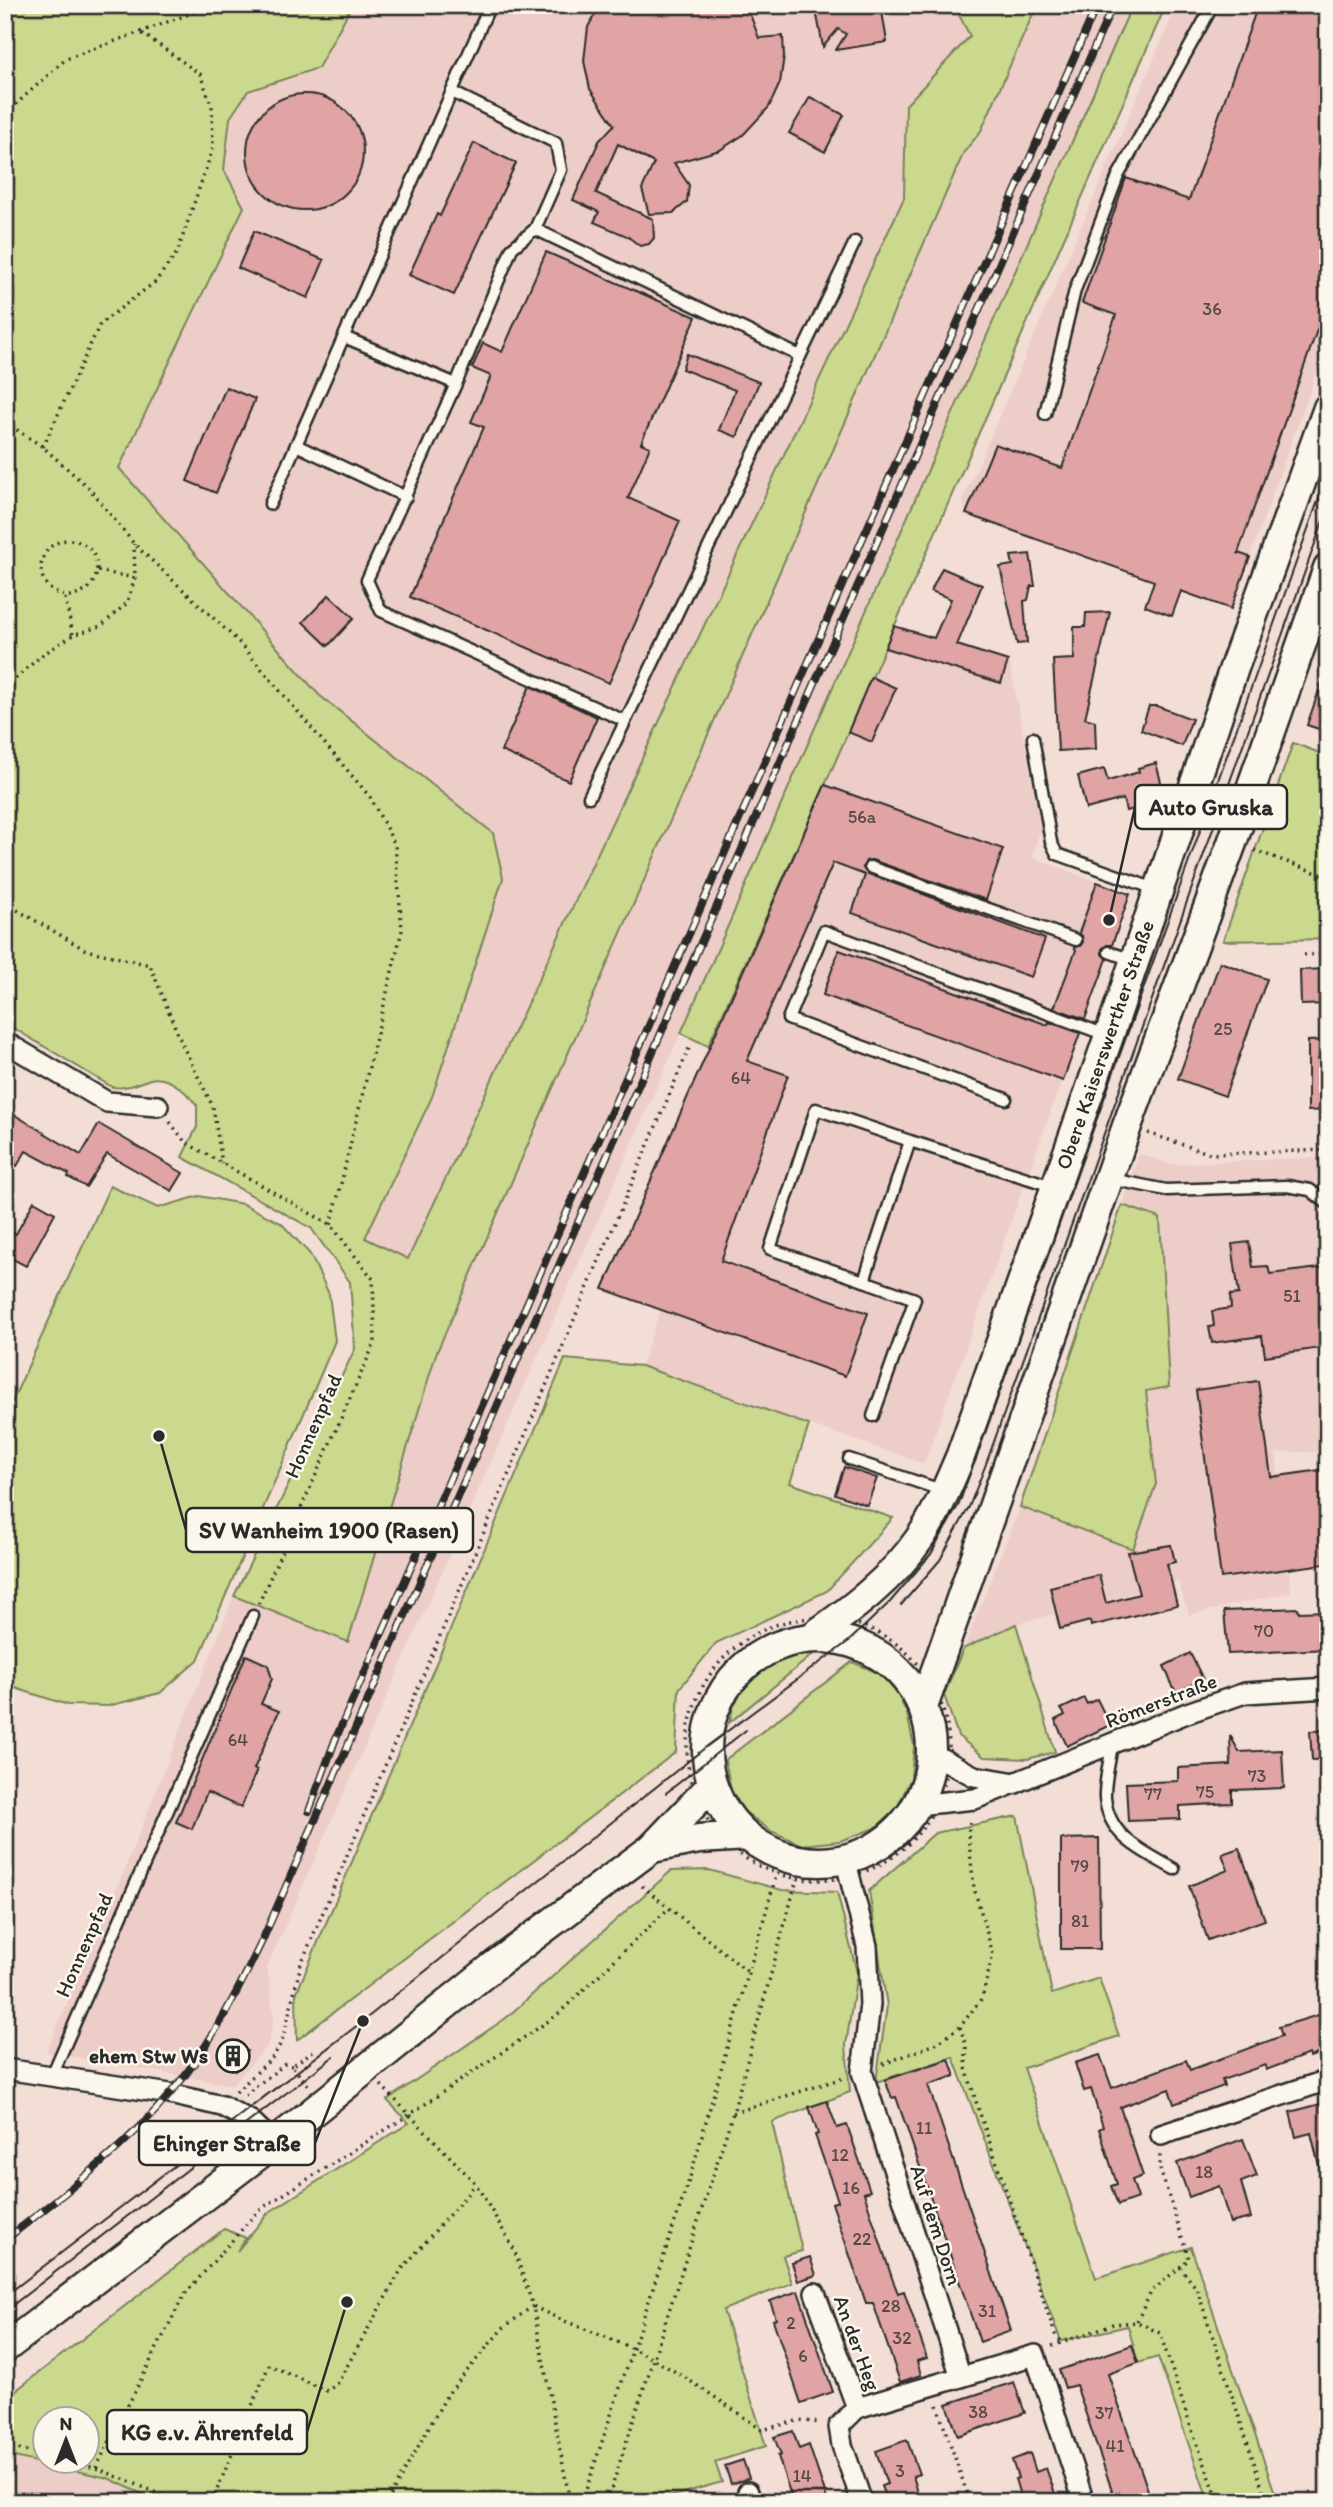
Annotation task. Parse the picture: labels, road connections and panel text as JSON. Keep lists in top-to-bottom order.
{
  "streets": {
    "street": [
      "Obere Kaiserswerther Straße",
      "Römerstraße",
      "Auf dem Dorn",
      "An der Heg"
    ],
    "lane": ["Honnenpfad"]
  },
  "crossings": [
    ["Obere Kaiserswerther Straße", "Römerstraße"],
    ["Obere Kaiserswerther Straße", "Auf dem Dorn"],
    ["Römerstraße", "Auf dem Dorn"],
    ["Auf dem Dorn", "An der Heg"]
  ],
  "places": {
    "other": [
      "Auto Gruska",
      "SV Wanheim 1900 (Rasen)",
      "Ehinger Straße",
      "KG e.v. Ährenfeld"
    ],
    "building": ["ehem Stw Ws"]
  },
  "house_numbers": [
    "36",
    "56a",
    "25",
    "64",
    "51",
    "70",
    "64",
    "73",
    "75",
    "77",
    "79",
    "81",
    "11",
    "12",
    "18",
    "16",
    "22",
    "28",
    "31",
    "2",
    "32",
    "6",
    "38",
    "37",
    "41",
    "3",
    "14"
  ],
  "north": "top"
}
